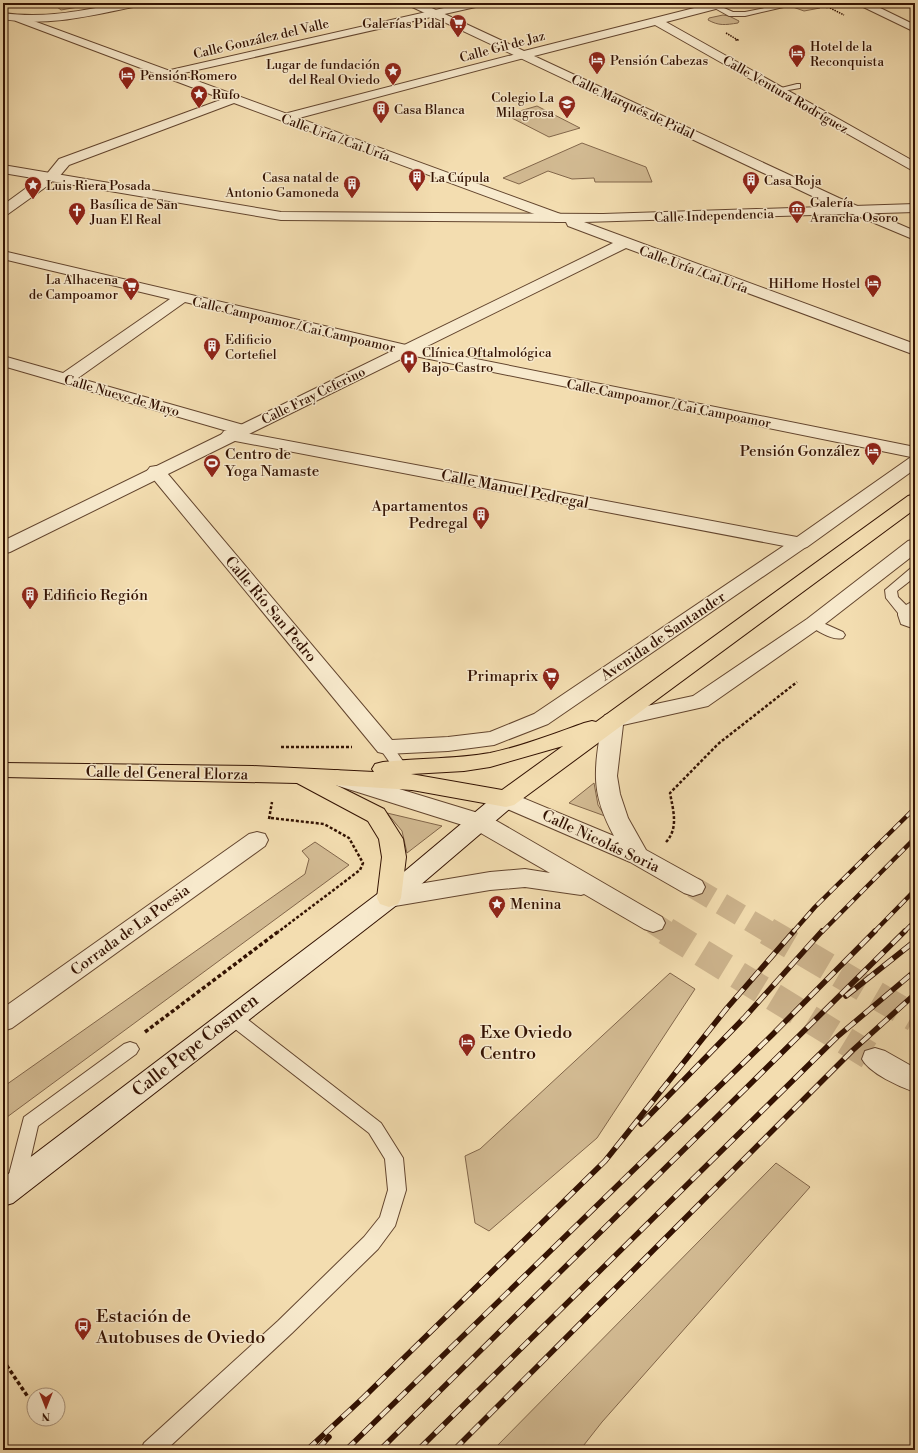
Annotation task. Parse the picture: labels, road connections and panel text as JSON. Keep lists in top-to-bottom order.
{
  "streets": {
    "highway": ["Calle del General Elorza"],
    "street": [
      "Calle González del Valle",
      "Calle Gil de Jaz",
      "Calle Ventura Rodríguez",
      "Calle Marqués de Pidal",
      "Calle Uría / Cai Uría",
      "Calle Independencia",
      "Calle Campoamor / Cai Campoamor",
      "Calle Nueve de Mayo",
      "Calle Fray Ceferino",
      "Calle Manuel Pedregal",
      "Calle Río San Pedro",
      "Avenida de Santander",
      "Calle Nicolás Soria",
      "Corrada de La Poesia",
      "Calle Pepe Cosmen"
    ]
  },
  "crossings": [
    ["Calle González del Valle", "Calle Marqués de Pidal"],
    ["Calle González del Valle", "Calle Uría / Cai Uría"],
    ["Calle Gil de Jaz", "Calle Ventura Rodríguez"],
    ["Calle Gil de Jaz", "Calle Marqués de Pidal"],
    ["Calle Gil de Jaz", "Calle Uría / Cai Uría"],
    ["Calle Marqués de Pidal", "Calle Independencia"],
    ["Calle Uría / Cai Uría", "Calle Independencia"],
    ["Calle Uría / Cai Uría", "Calle Fray Ceferino"],
    ["Calle Campoamor / Cai Campoamor", "Calle Fray Ceferino"],
    ["Calle Nueve de Mayo", "Calle Fray Ceferino"],
    ["Calle Nueve de Mayo", "Calle Manuel Pedregal"],
    ["Calle Fray Ceferino", "Calle Manuel Pedregal"],
    ["Calle Fray Ceferino", "Calle Río San Pedro"],
    ["Calle Manuel Pedregal", "Avenida de Santander"],
    ["Calle Río San Pedro", "Avenida de Santander"],
    ["Calle del General Elorza", "Calle Nicolás Soria"],
    ["Calle del General Elorza", "Calle Pepe Cosmen"],
    ["Calle Nicolás Soria", "Calle Pepe Cosmen"]
  ],
  "places": {
    "supermarket": ["Galerías Pidal", "La Alhacena de Campoamor", "Primaprix"],
    "hotel": [
      "Hotel de la Reconquista",
      "Pensión Cabezas",
      "Pensión Romero",
      "HiHome Hostel",
      "Pensión González",
      "Exe Oviedo Centro"
    ],
    "place": [
      "Lugar de fundación del Real Oviedo",
      "Rufo",
      "Luis Riera Posada",
      "Menina"
    ],
    "school or university": ["Colegio La Milagrosa"],
    "building": [
      "Casa Blanca",
      "La Cúpula",
      "Casa Roja",
      "Casa natal de Antonio Gamoneda",
      "Edificio Cortefiel",
      "Apartamentos Pedregal",
      "Edificio Región"
    ],
    "museum": ["Galería Arancha Osoro"],
    "church": ["Basílica de San Juan El Real"],
    "hospital": ["Clínica Oftalmológica Bajo-Castro"],
    "sports": ["Centro de Yoga Namaste"],
    "bus stop": ["Estación de Autobuses de Oviedo"]
  },
  "north": "bottom"
}
